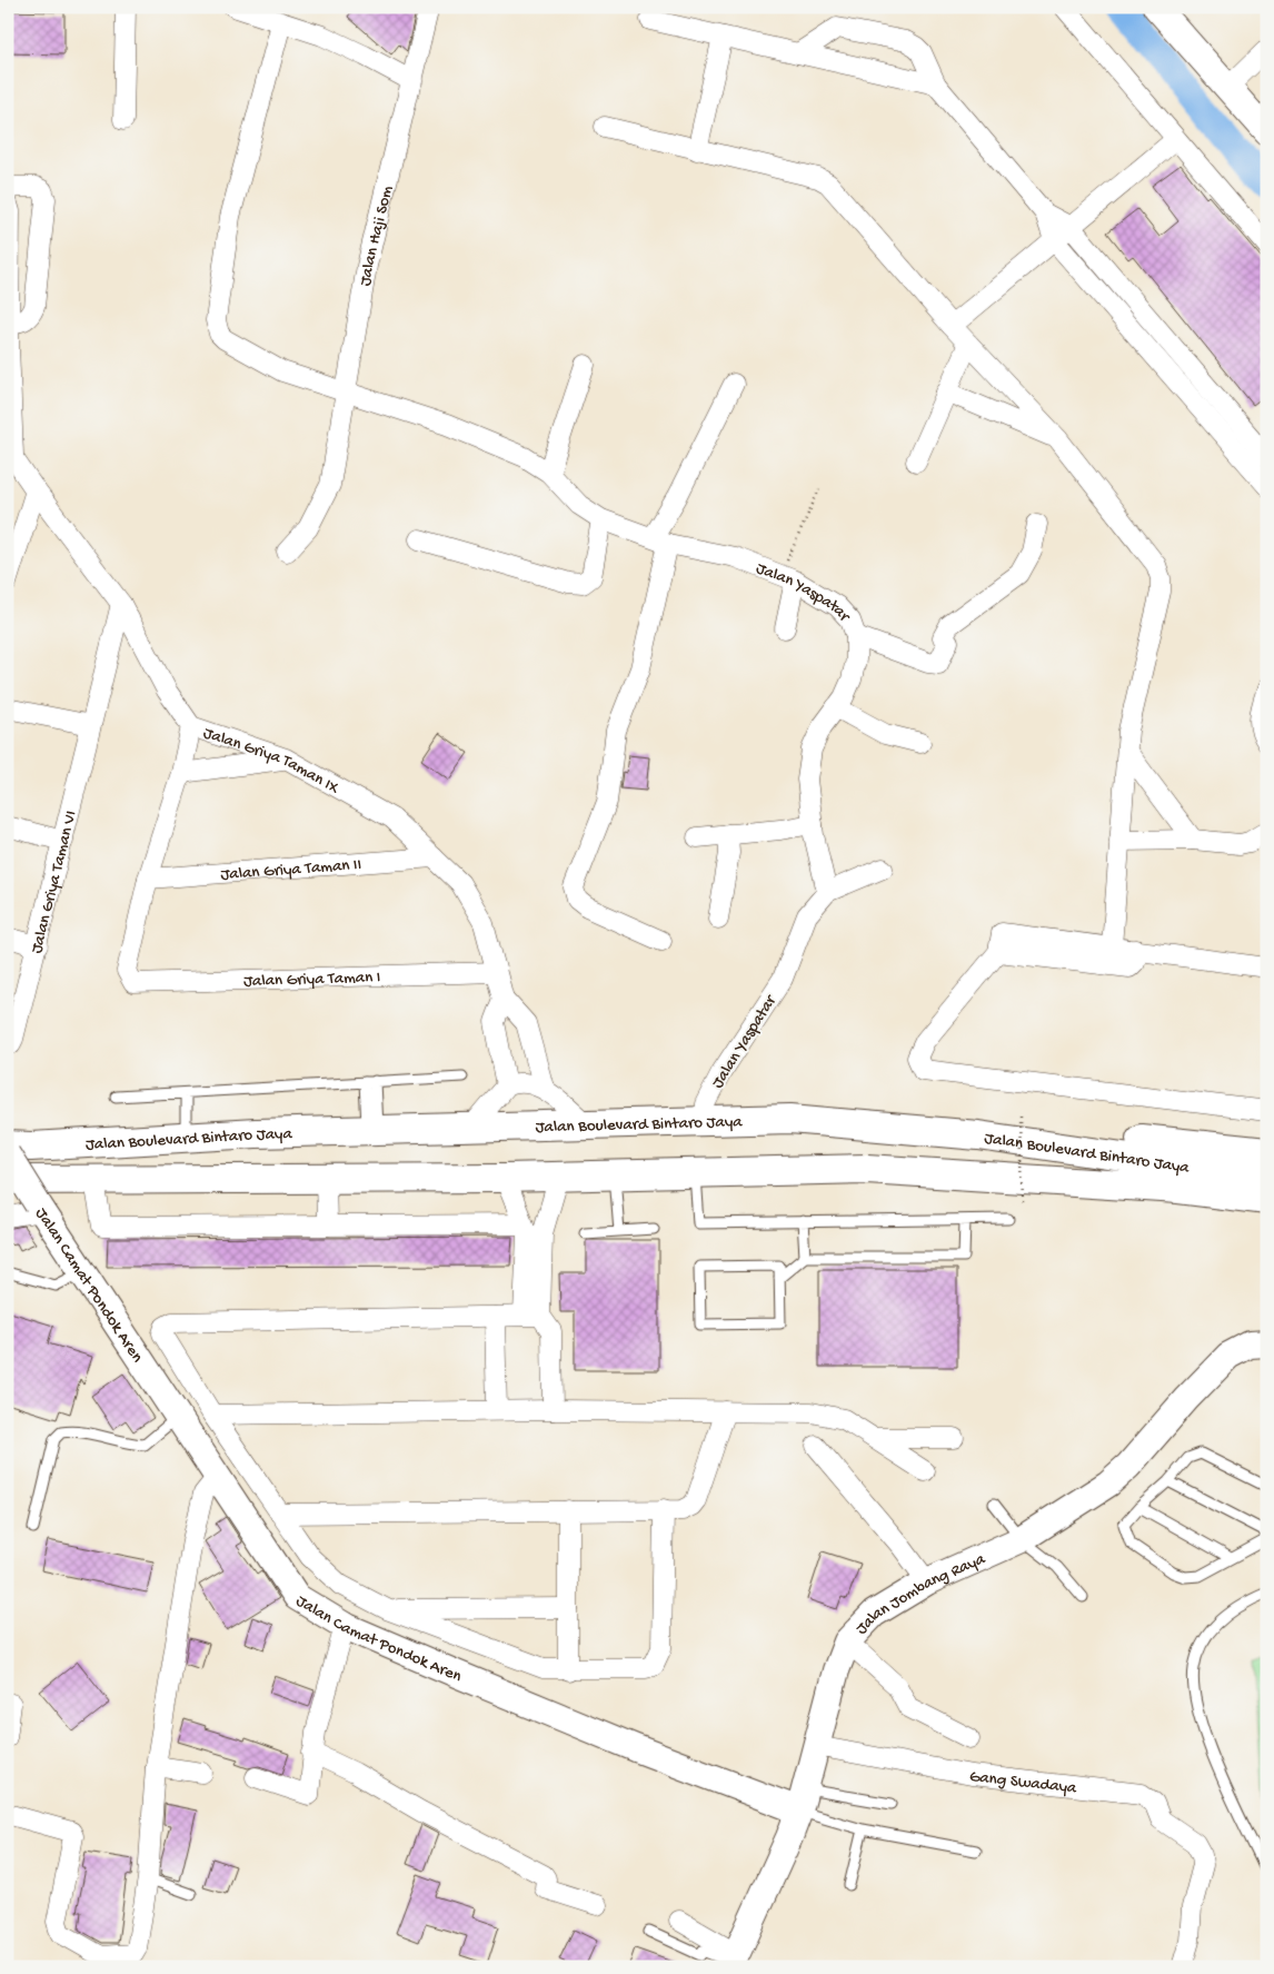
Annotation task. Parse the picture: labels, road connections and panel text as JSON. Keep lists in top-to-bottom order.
{
  "streets": {
    "main road": ["Jalan Boulevard Bintaro Jaya", "Jalan Camat Pondok Aren", "Jalan Jombang Raya"],
    "street": [
      "Jalan Haji Som",
      "Jalan Yaspatar",
      "Jalan Griya Taman IX",
      "Jalan Griya Taman II",
      "Jalan Griya Taman VI",
      "Jalan Griya Taman I",
      "Gang Swadaya"
    ]
  },
  "crossings": [
    ["Jalan Haji Som", "Jalan Yaspatar"],
    ["Jalan Yaspatar", "Jalan Boulevard Bintaro Jaya"],
    ["Jalan Griya Taman IX", "Jalan Griya Taman II"],
    ["Jalan Griya Taman IX", "Jalan Griya Taman VI"],
    ["Jalan Griya Taman IX", "Jalan Griya Taman I"],
    ["Jalan Griya Taman II", "Jalan Griya Taman I"],
    ["Jalan Camat Pondok Aren", "Jalan Jombang Raya"],
    ["Jalan Jombang Raya", "Gang Swadaya"]
  ]
}
